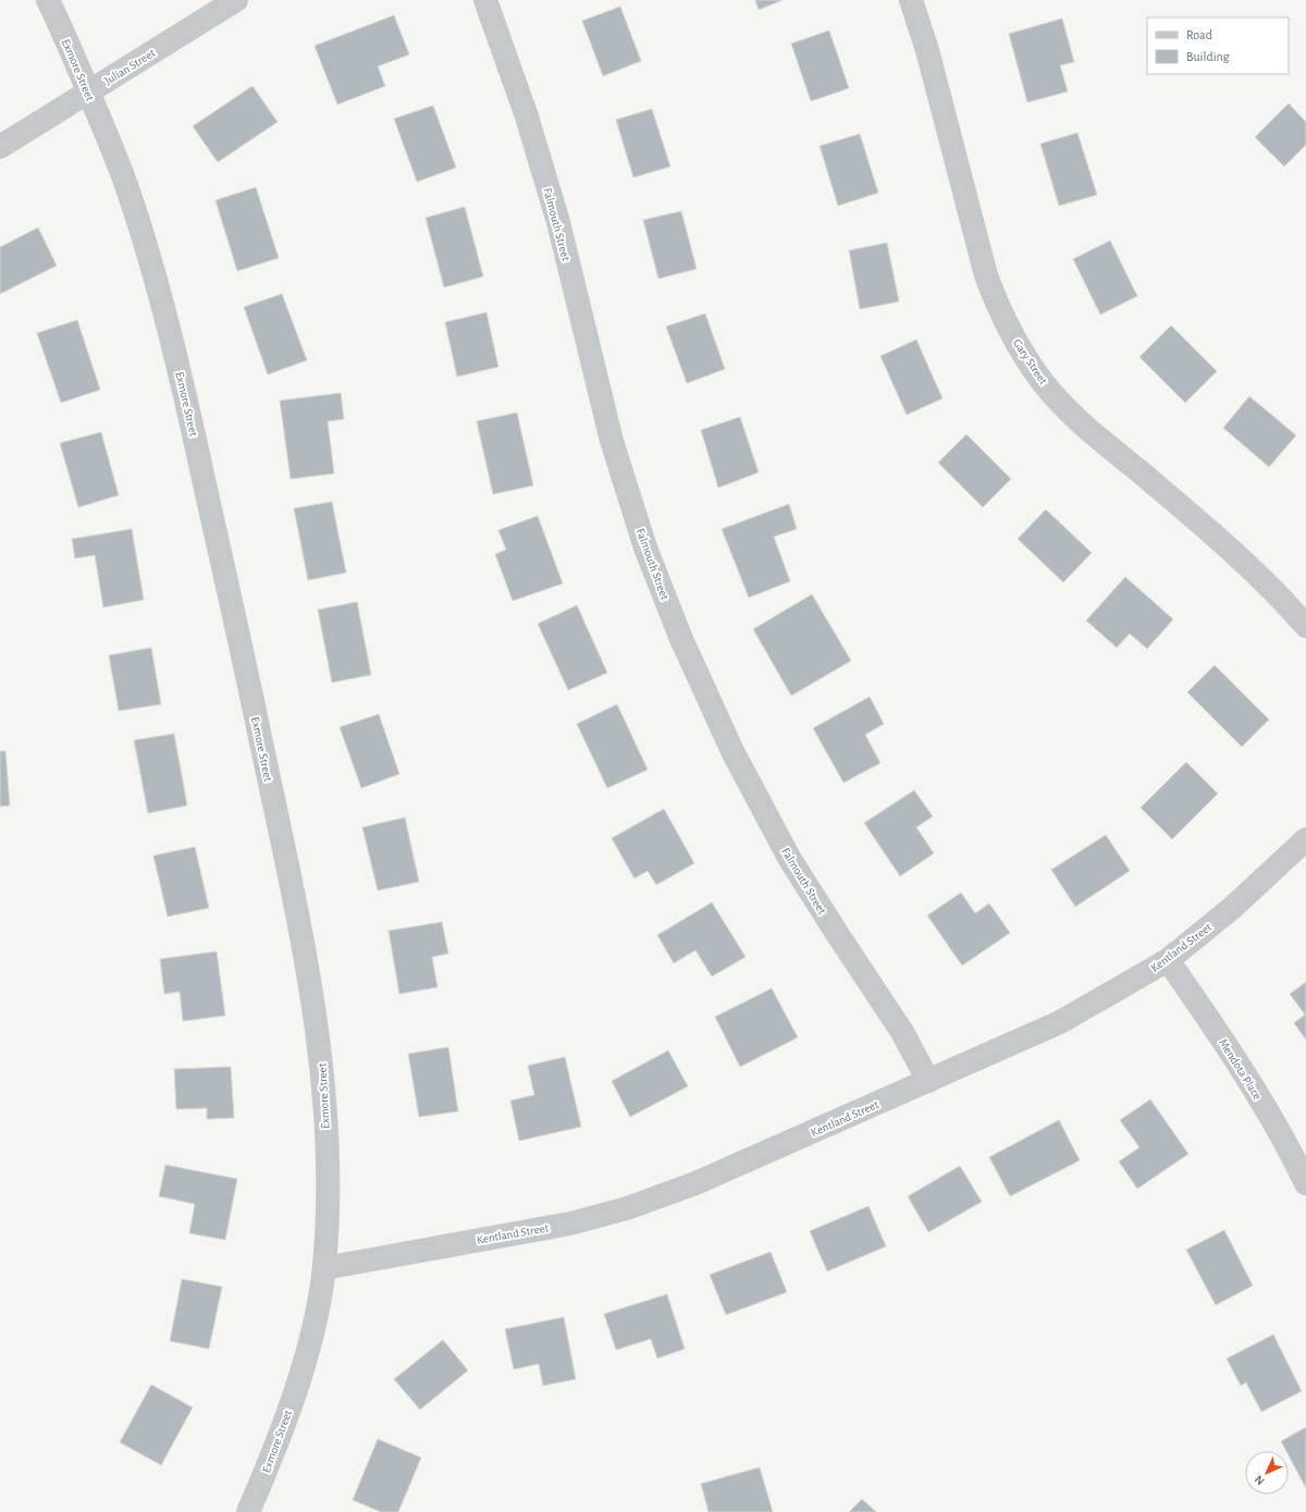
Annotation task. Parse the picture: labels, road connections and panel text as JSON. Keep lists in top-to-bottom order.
{
  "streets": {
    "street": [
      "Julian Street",
      "Exmore Street",
      "Falmouth Street",
      "Gary Street",
      "Kentland Street",
      "Mendota Place"
    ]
  },
  "crossings": [
    ["Julian Street", "Exmore Street"],
    ["Exmore Street", "Kentland Street"],
    ["Falmouth Street", "Kentland Street"],
    ["Kentland Street", "Mendota Place"]
  ],
  "legend": ["Road", "Building"],
  "north": "bottom left"
}
